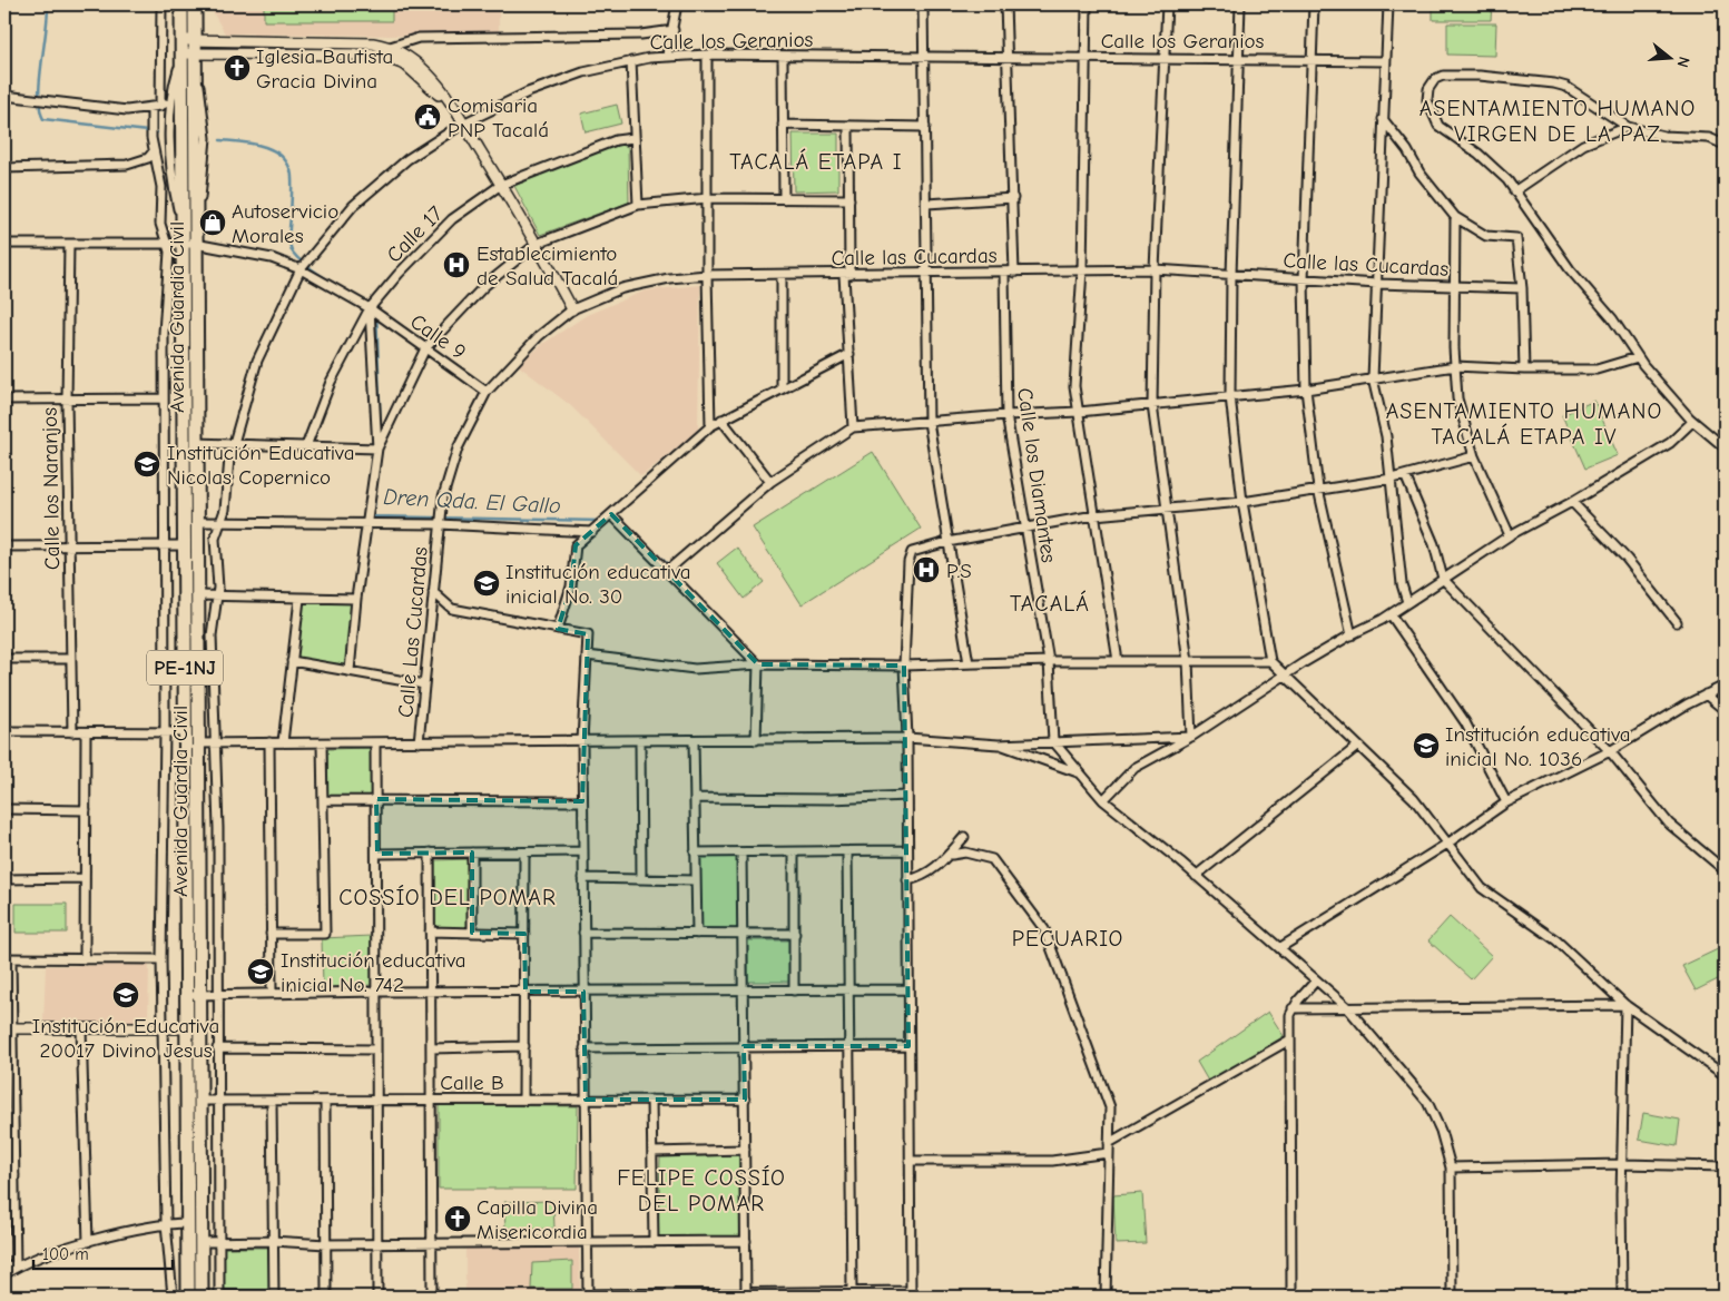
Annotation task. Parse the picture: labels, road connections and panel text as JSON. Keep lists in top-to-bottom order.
{
  "streets": {
    "highway": ["Avenida Guardia Civil", "PE-1NJ"],
    "street": [
      "Calle los Geranios",
      "Calle 17",
      "Calle las Cucardas",
      "Calle 9",
      "Calle los Diamantes",
      "Calle los Naranjos",
      "Calle Las Cucardas",
      "Calle B"
    ]
  },
  "crossings": [
    ["Calle los Geranios", "Calle 9"],
    ["Calle los Geranios", "Calle B"],
    ["Calle 17", "Calle 9"],
    ["Calle las Cucardas", "Calle 9"],
    ["Calle las Cucardas", "Calle los Diamantes"],
    ["Calle las Cucardas", "Calle Las Cucardas"],
    ["Avenida Guardia Civil", "Calle 9"],
    ["Avenida Guardia Civil", "Calle B"],
    ["Calle 9", "Calle los Naranjos"]
  ],
  "districts": [
    "ASENTAMIENTO HUMANO VIRGEN DE LA PAZ",
    "TACALÁ ETAPA I",
    "ASENTAMIENTO HUMANO TACALÁ ETAPA IV",
    "TACALÁ",
    "COSSÍO DEL POMAR",
    "PECUARIO",
    "FELIPE COSSÍO DEL POMAR"
  ],
  "water": ["Dren Qda. El Gallo"],
  "places": {
    "church": ["Iglesia Bautista Gracia Divina", "Capilla Divina Misericordia"],
    "public building": ["Comisaria PNP Tacalá"],
    "shop": ["Autoservicio Morales"],
    "hospital": ["Establecimiento de Salud Tacalá", "P.S"],
    "school or university": [
      "Institución Educativa Nicolas Copernico",
      "Institución educativa inicial No. 30",
      "Institución educativa inicial No. 1036",
      "Institución educativa inicial No. 742",
      "Institución Educativa 20017 Divino Jesus"
    ]
  },
  "scale_bar": "100 m",
  "north": "right"
}
